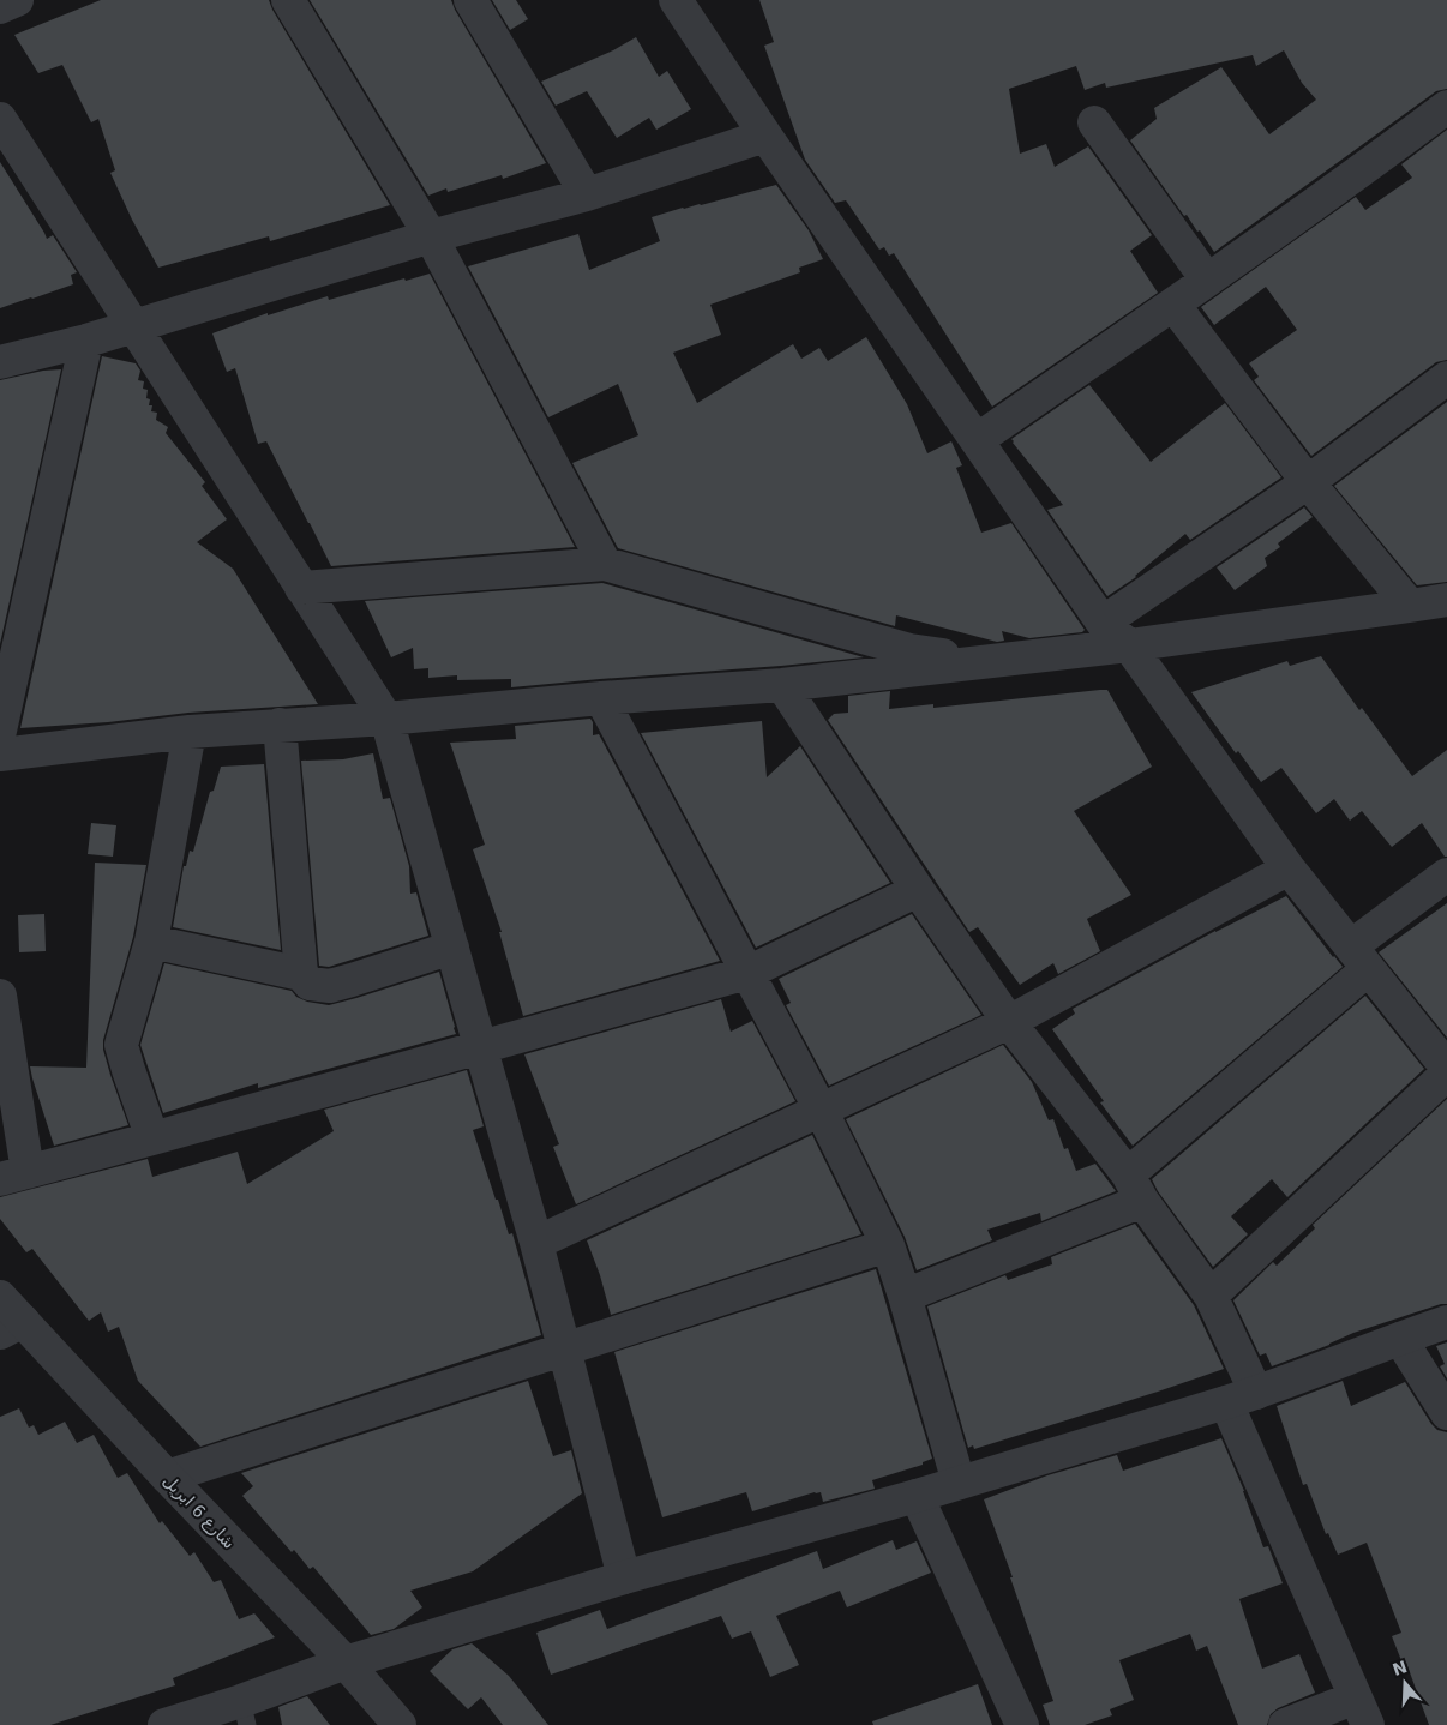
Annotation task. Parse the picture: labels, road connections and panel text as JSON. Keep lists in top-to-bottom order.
{
  "streets": {
    "street": ["شارع 6 ابريل"]
  },
  "north": "top"
}
